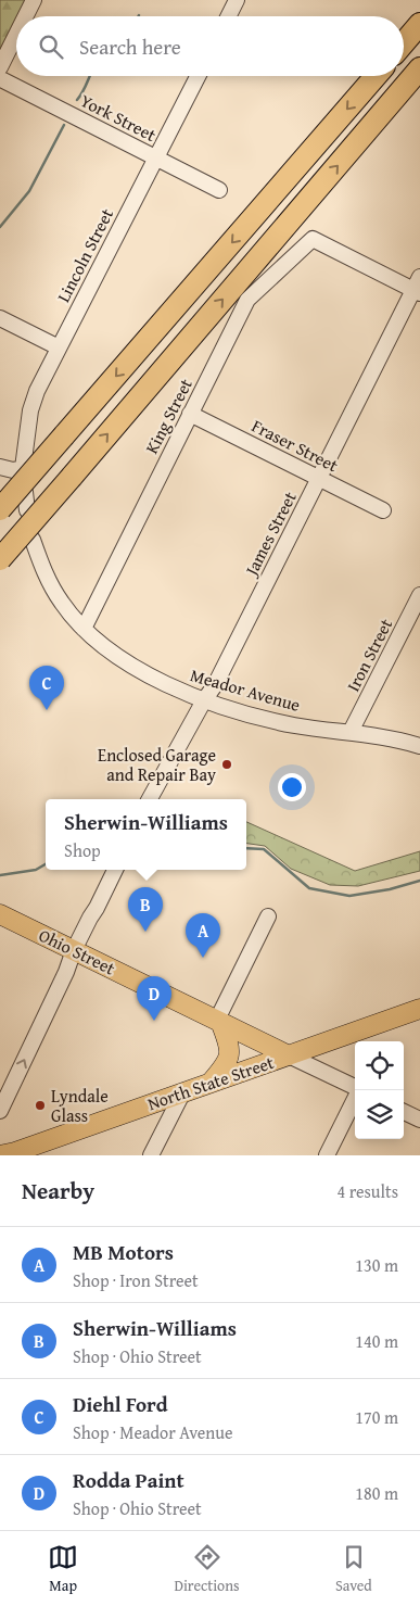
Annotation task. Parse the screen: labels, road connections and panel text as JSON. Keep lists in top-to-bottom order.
{
  "streets": {
    "main road": ["Ohio Street", "North State Street"],
    "street": [
      "York Street",
      "Lincoln Street",
      "King Street",
      "Fraser Street",
      "James Street",
      "Iron Street",
      "Meador Avenue"
    ]
  },
  "crossings": [
    ["York Street", "Lincoln Street"],
    ["King Street", "Fraser Street"],
    ["King Street", "James Street"],
    ["King Street", "Meador Avenue"],
    ["Fraser Street", "James Street"],
    ["James Street", "Meador Avenue"],
    ["Iron Street", "Meador Avenue"],
    ["Ohio Street", "North State Street"]
  ],
  "places": ["Enclosed Garage and Repair Bay", "Lyndale Glass"],
  "page": {
    "search": "Search here",
    "pins": [
      "C",
      "B",
      "A",
      "D"
    ],
    "popup": ["Sherwin-Williams", "Shop"],
    "heading": ["Nearby", "4 results"],
    "list": [
      {
        "mark": "A",
        "name": "MB Motors",
        "note": "Shop · Iron Street",
        "value": "130 m"
      },
      {
        "mark": "B",
        "name": "Sherwin-Williams",
        "note": "Shop · Ohio Street",
        "value": "140 m"
      },
      {
        "mark": "C",
        "name": "Diehl Ford",
        "note": "Shop · Meador Avenue",
        "value": "170 m"
      },
      {
        "mark": "D",
        "name": "Rodda Paint",
        "note": "Shop · Ohio Street",
        "value": "180 m"
      }
    ],
    "nav": ["Map", "Directions", "Saved"]
  }
}
